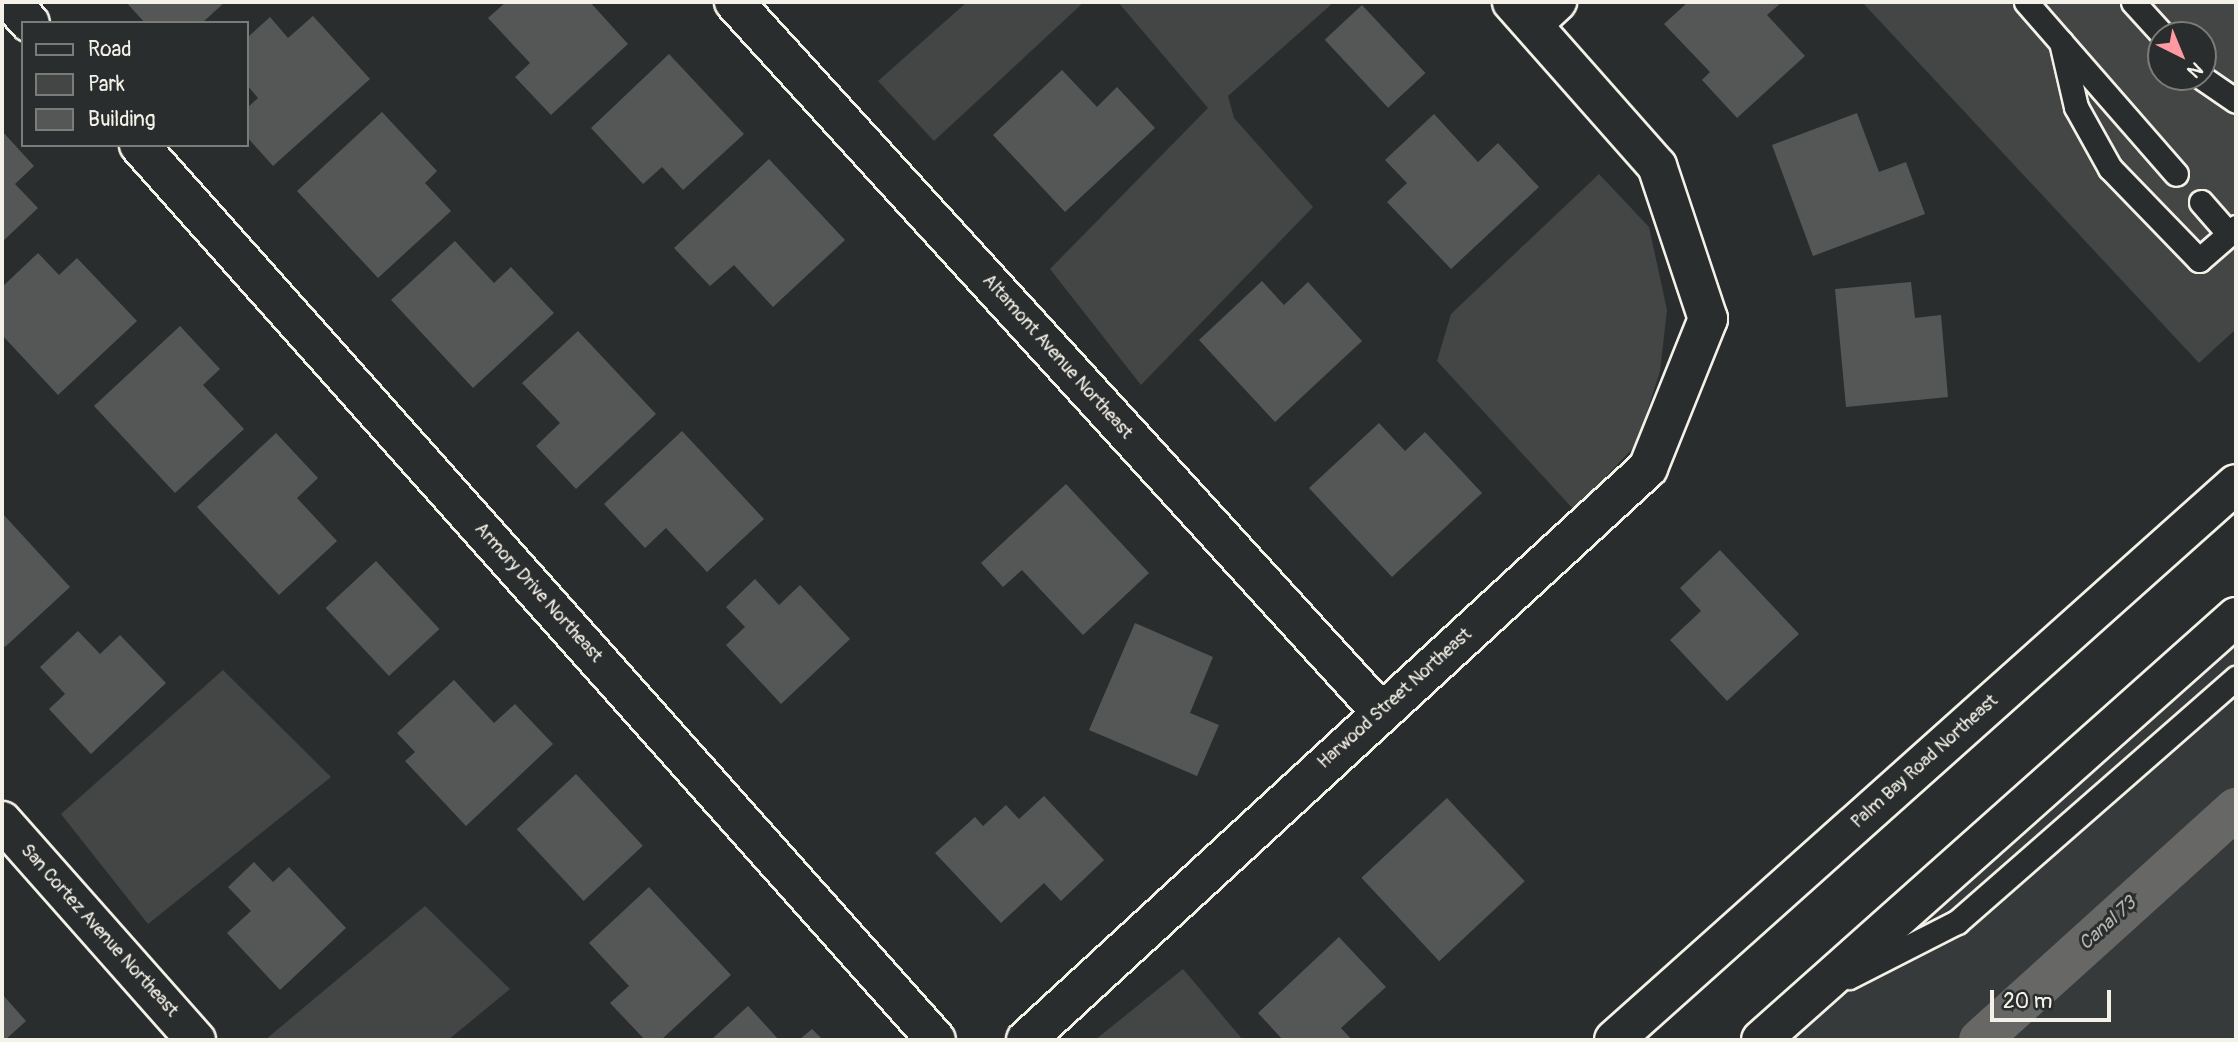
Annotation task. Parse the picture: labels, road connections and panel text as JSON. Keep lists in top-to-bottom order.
{
  "streets": {
    "street": [
      "Altamont Avenue Northeast",
      "Armory Drive Northeast",
      "Harwood Street Northeast",
      "Palm Bay Road Northeast",
      "San Cortez Avenue Northeast"
    ]
  },
  "crossings": [
    ["Altamont Avenue Northeast", "Harwood Street Northeast"]
  ],
  "water": ["Canal 73"],
  "legend": ["Road", "Park", "Building"],
  "scale_bar": "20 m",
  "north": "bottom right"
}
